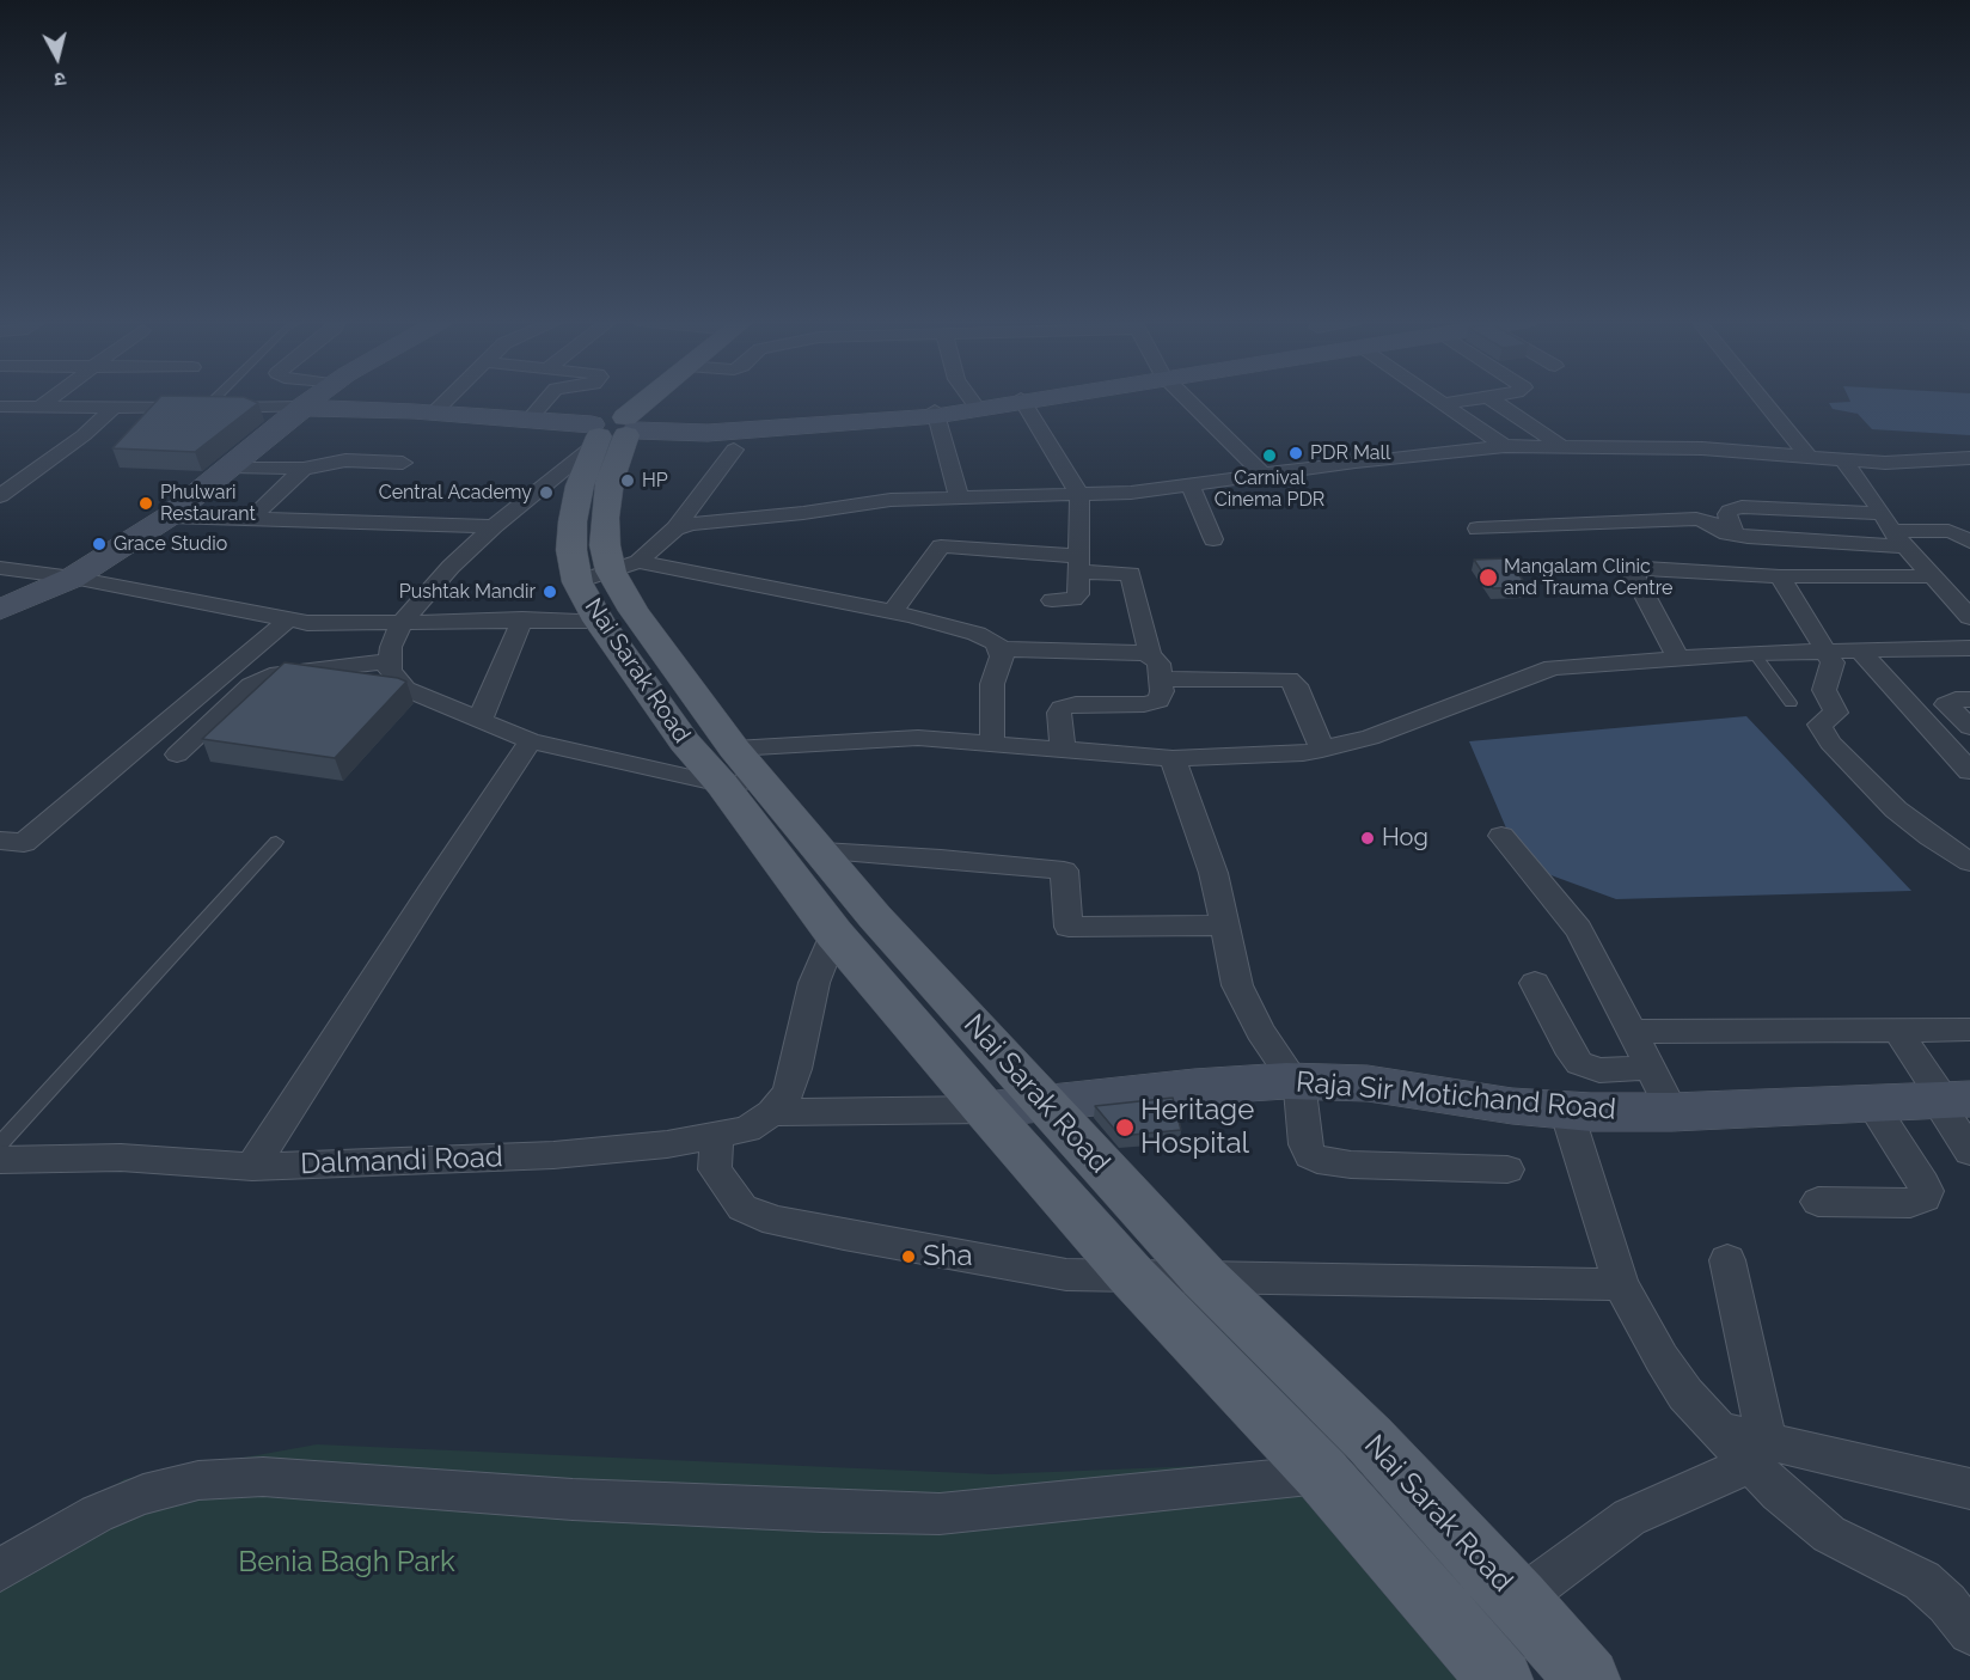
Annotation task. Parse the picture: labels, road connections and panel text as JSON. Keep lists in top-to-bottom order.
{
  "streets": {
    "main road": ["Nai Sarak Road"],
    "street": ["Raja Sir Motichand Road", "Dalmandi Road"]
  },
  "crossings": [
    ["Nai Sarak Road", "Raja Sir Motichand Road"]
  ],
  "parks": ["Benia Bagh Park"],
  "places": [
    "PDR Mall",
    "Carnival Cinema PDR",
    "HP",
    "Central Academy",
    "Phulwari Restaurant",
    "Grace Studio",
    "Mangalam Clinic and Trauma Centre",
    "Pushtak Mandir",
    "Hog",
    "Heritage Hospital",
    "Sha"
  ],
  "north": "bottom"
}
